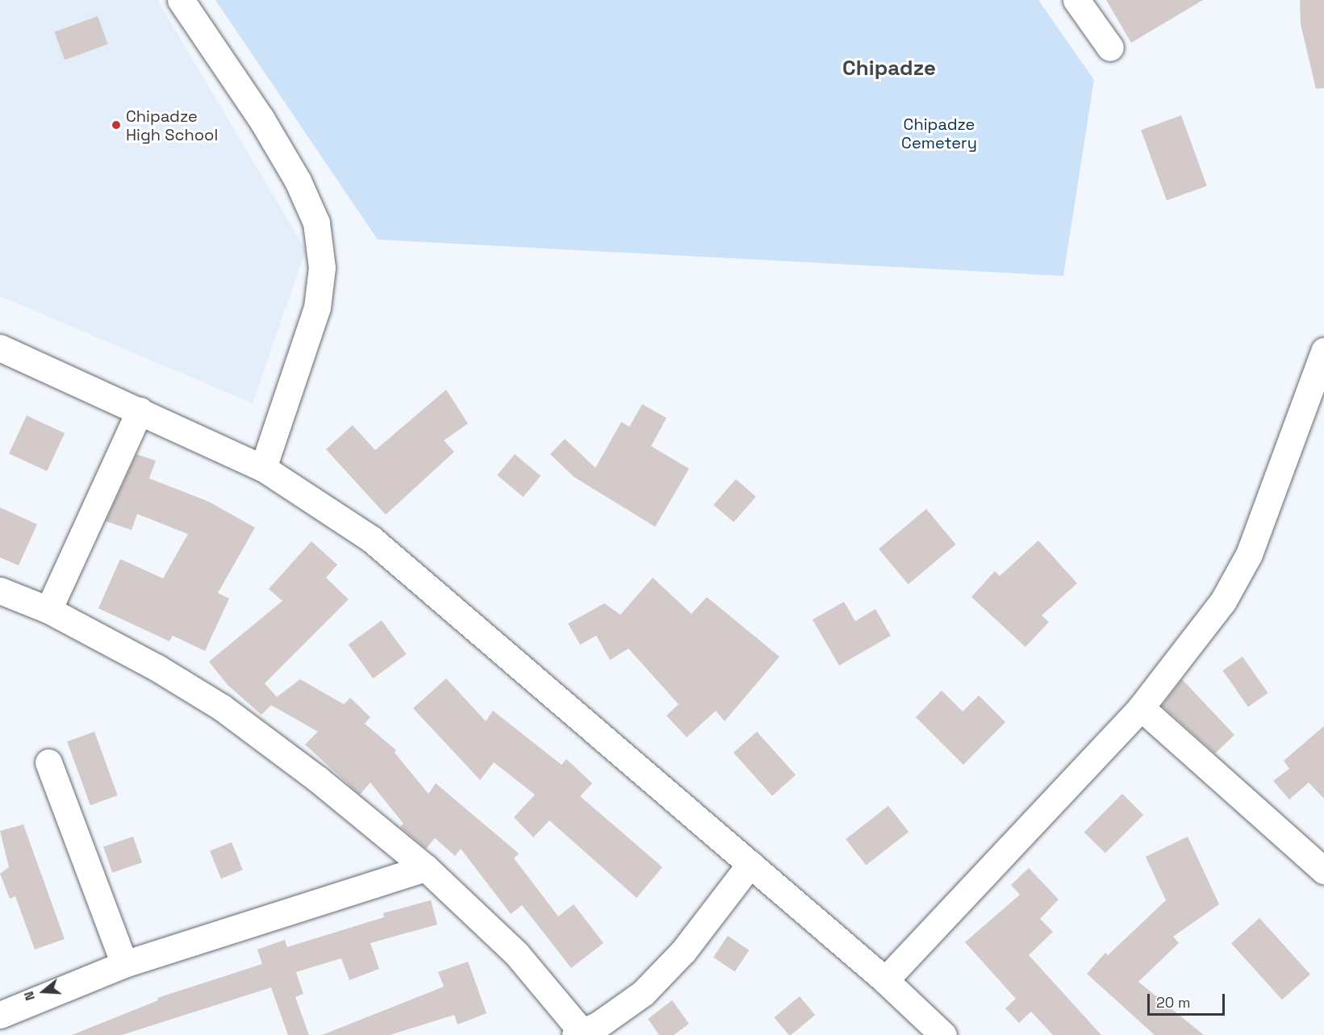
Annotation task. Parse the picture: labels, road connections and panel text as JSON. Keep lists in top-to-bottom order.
{
  "districts": ["Chipadze"],
  "parks": ["Chipadze Cemetery"],
  "places": ["Chipadze High School"],
  "scale_bar": "20 m",
  "north": "left"
}
